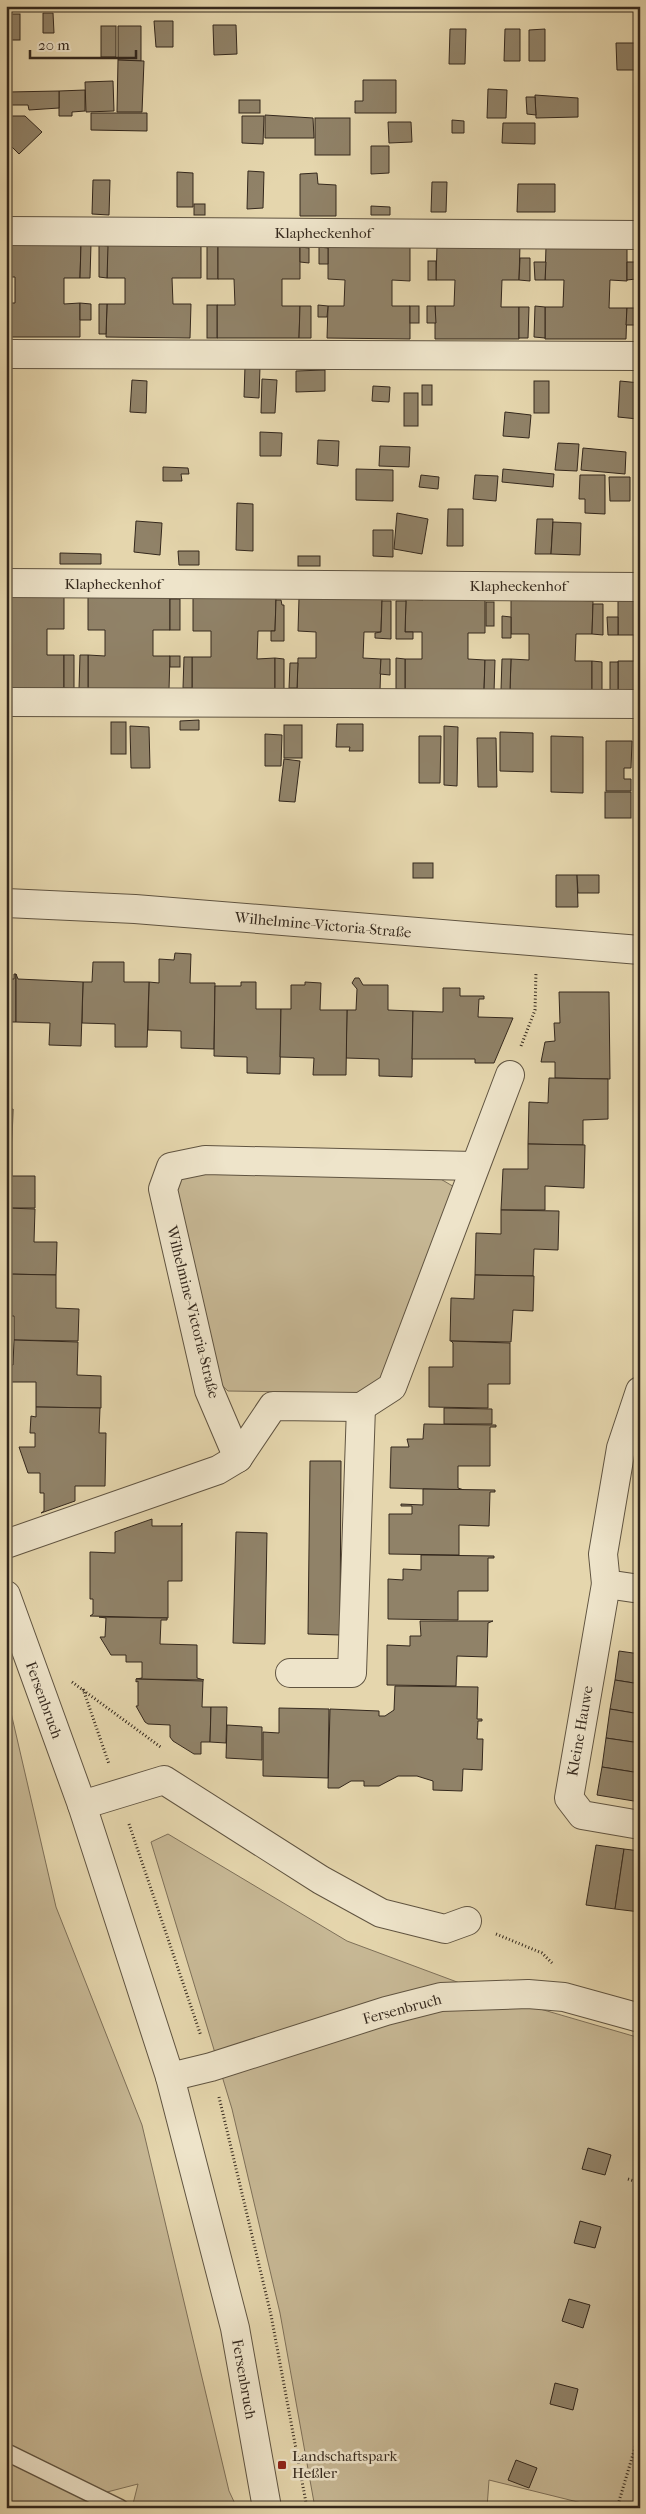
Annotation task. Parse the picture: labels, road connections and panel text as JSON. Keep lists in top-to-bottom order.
{
  "streets": {
    "street": [
      "Klapheckenhof",
      "Wilhelmine-Victoria-Straße",
      "Fersenbruch",
      "Kleine Hauwe"
    ]
  },
  "places": {
    "transit": ["Landschaftspark Heßler"]
  },
  "scale_bar": "20 m"
}
